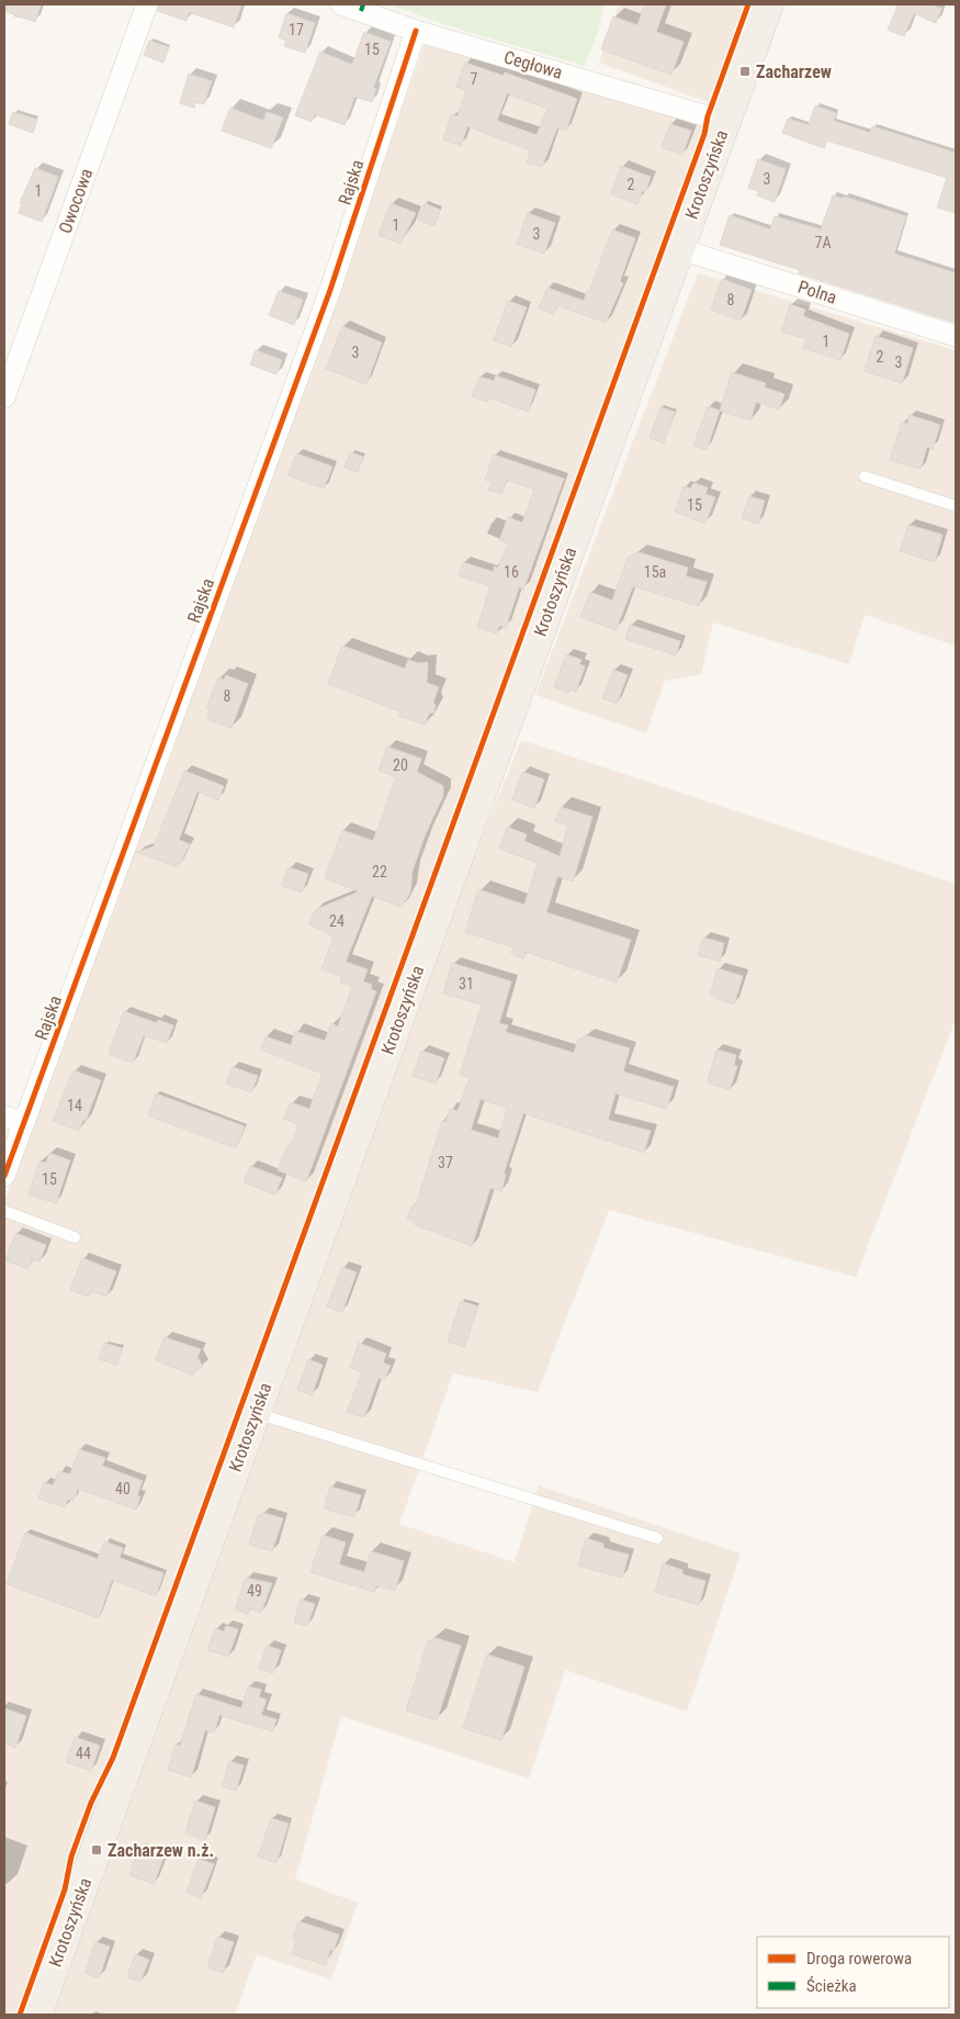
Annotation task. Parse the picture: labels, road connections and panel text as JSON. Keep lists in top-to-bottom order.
{
  "streets": {
    "main road": ["Krotoszyńska"],
    "street": [
      "Cegłowa",
      "Rajska",
      "Owocowa",
      "Polna"
    ]
  },
  "crossings": [
    ["Cegłowa", "Krotoszyńska"],
    ["Cegłowa", "Rajska"],
    ["Krotoszyńska", "Polna"]
  ],
  "places": {
    "transit": ["Zacharzew", "Zacharzew n.ż."]
  },
  "house_numbers": [
    "17",
    "15",
    "7",
    "3",
    "2",
    "1",
    "1",
    "3",
    "7A",
    "8",
    "1",
    "3",
    "2",
    "3",
    "15",
    "16",
    "15a",
    "8",
    "20",
    "22",
    "24",
    "31",
    "14",
    "37",
    "15",
    "40",
    "49",
    "44"
  ],
  "legend": ["Droga rowerowa", "Ścieżka"]
}
